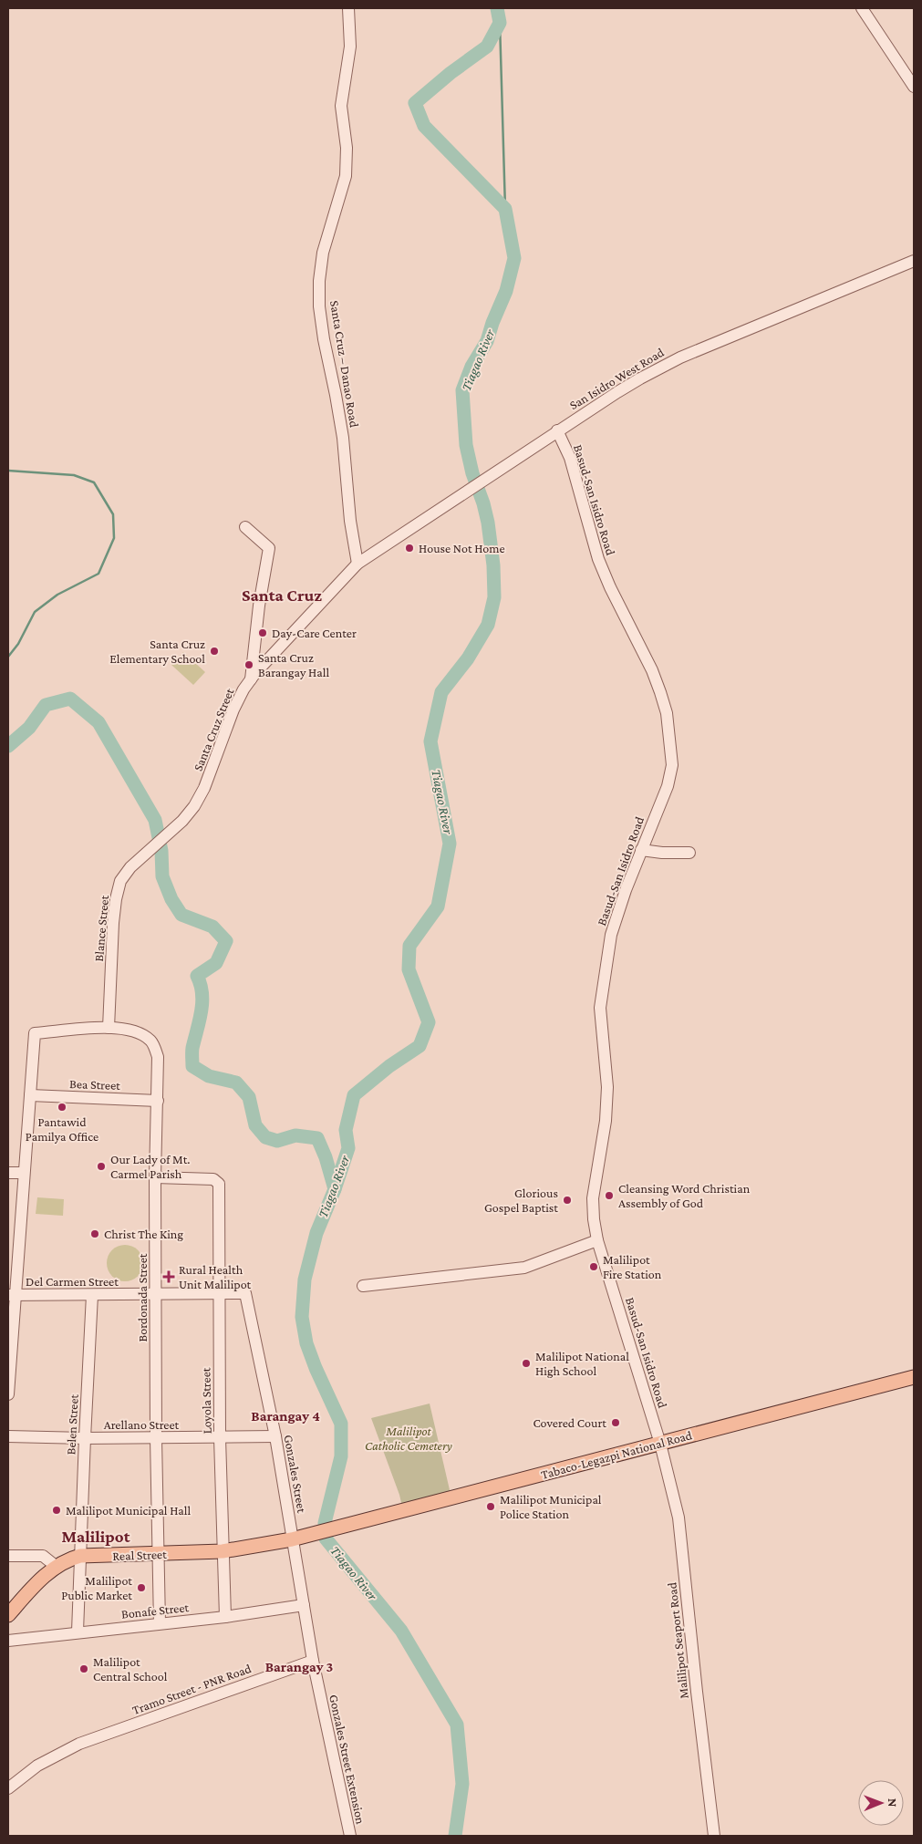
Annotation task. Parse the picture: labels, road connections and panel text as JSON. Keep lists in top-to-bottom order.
{
  "streets": {
    "main road": ["Tabaco-Legazpi National Road", "Real Street"],
    "street": [
      "Santa Cruz – Danao Road",
      "San Isidro West Road",
      "Basud-San Isidro Road",
      "Santa Cruz Street",
      "Blance Street",
      "Bea Street",
      "Del Carmen Street",
      "Bordonada Street",
      "Loyola Street",
      "Belen Street",
      "Arellano Street",
      "Gonzales Street",
      "Bonafe Street",
      "Malilipot Seaport Road",
      "Tramo Street - PNR Road",
      "Gonzales Street Extension"
    ]
  },
  "crossings": [
    ["Santa Cruz – Danao Road", "San Isidro West Road"],
    ["Santa Cruz – Danao Road", "Santa Cruz Street"],
    ["San Isidro West Road", "Basud-San Isidro Road"],
    ["San Isidro West Road", "Santa Cruz Street"],
    ["Basud-San Isidro Road", "Tabaco-Legazpi National Road"],
    ["Basud-San Isidro Road", "Malilipot Seaport Road"],
    ["Santa Cruz Street", "Blance Street"],
    ["Blance Street", "Bordonada Street"],
    ["Bea Street", "Bordonada Street"],
    ["Del Carmen Street", "Bordonada Street"],
    ["Del Carmen Street", "Loyola Street"],
    ["Del Carmen Street", "Belen Street"],
    ["Del Carmen Street", "Gonzales Street"],
    ["Bordonada Street", "Loyola Street"],
    ["Bordonada Street", "Arellano Street"],
    ["Bordonada Street", "Real Street"],
    ["Bordonada Street", "Bonafe Street"],
    ["Loyola Street", "Arellano Street"],
    ["Loyola Street", "Real Street"],
    ["Loyola Street", "Bonafe Street"],
    ["Belen Street", "Arellano Street"],
    ["Belen Street", "Real Street"],
    ["Belen Street", "Bonafe Street"],
    ["Arellano Street", "Gonzales Street"],
    ["Tabaco-Legazpi National Road", "Real Street"],
    ["Tabaco-Legazpi National Road", "Malilipot Seaport Road"],
    ["Gonzales Street", "Real Street"],
    ["Gonzales Street", "Bonafe Street"],
    ["Gonzales Street", "Tramo Street - PNR Road"],
    ["Gonzales Street", "Gonzales Street Extension"],
    ["Tramo Street - PNR Road", "Gonzales Street Extension"]
  ],
  "districts": [
    "Santa Cruz",
    "Barangay 4",
    "Malilipot",
    "Barangay 3"
  ],
  "water": ["Tiagao River"],
  "parks": ["Malilipot Catholic Cemetery"],
  "places": {
    "other": [
      "House Not Home",
      "Day-Care Center",
      "Santa Cruz Elementary School",
      "Santa Cruz Barangay Hall",
      "Pantawid Pamilya Office",
      "Our Lady of Mt. Carmel Parish",
      "Cleansing Word Christian Assembly of God",
      "Glorious Gospel Baptist",
      "Christ The King",
      "Malilipot Fire Station",
      "Malilipot National High School",
      "Covered Court",
      "Malilipot Municipal Police Station",
      "Malilipot Municipal Hall",
      "Malilipot Public Market",
      "Malilipot Central School"
    ],
    "health": ["Rural Health Unit Malilipot"]
  },
  "north": "right"
}
